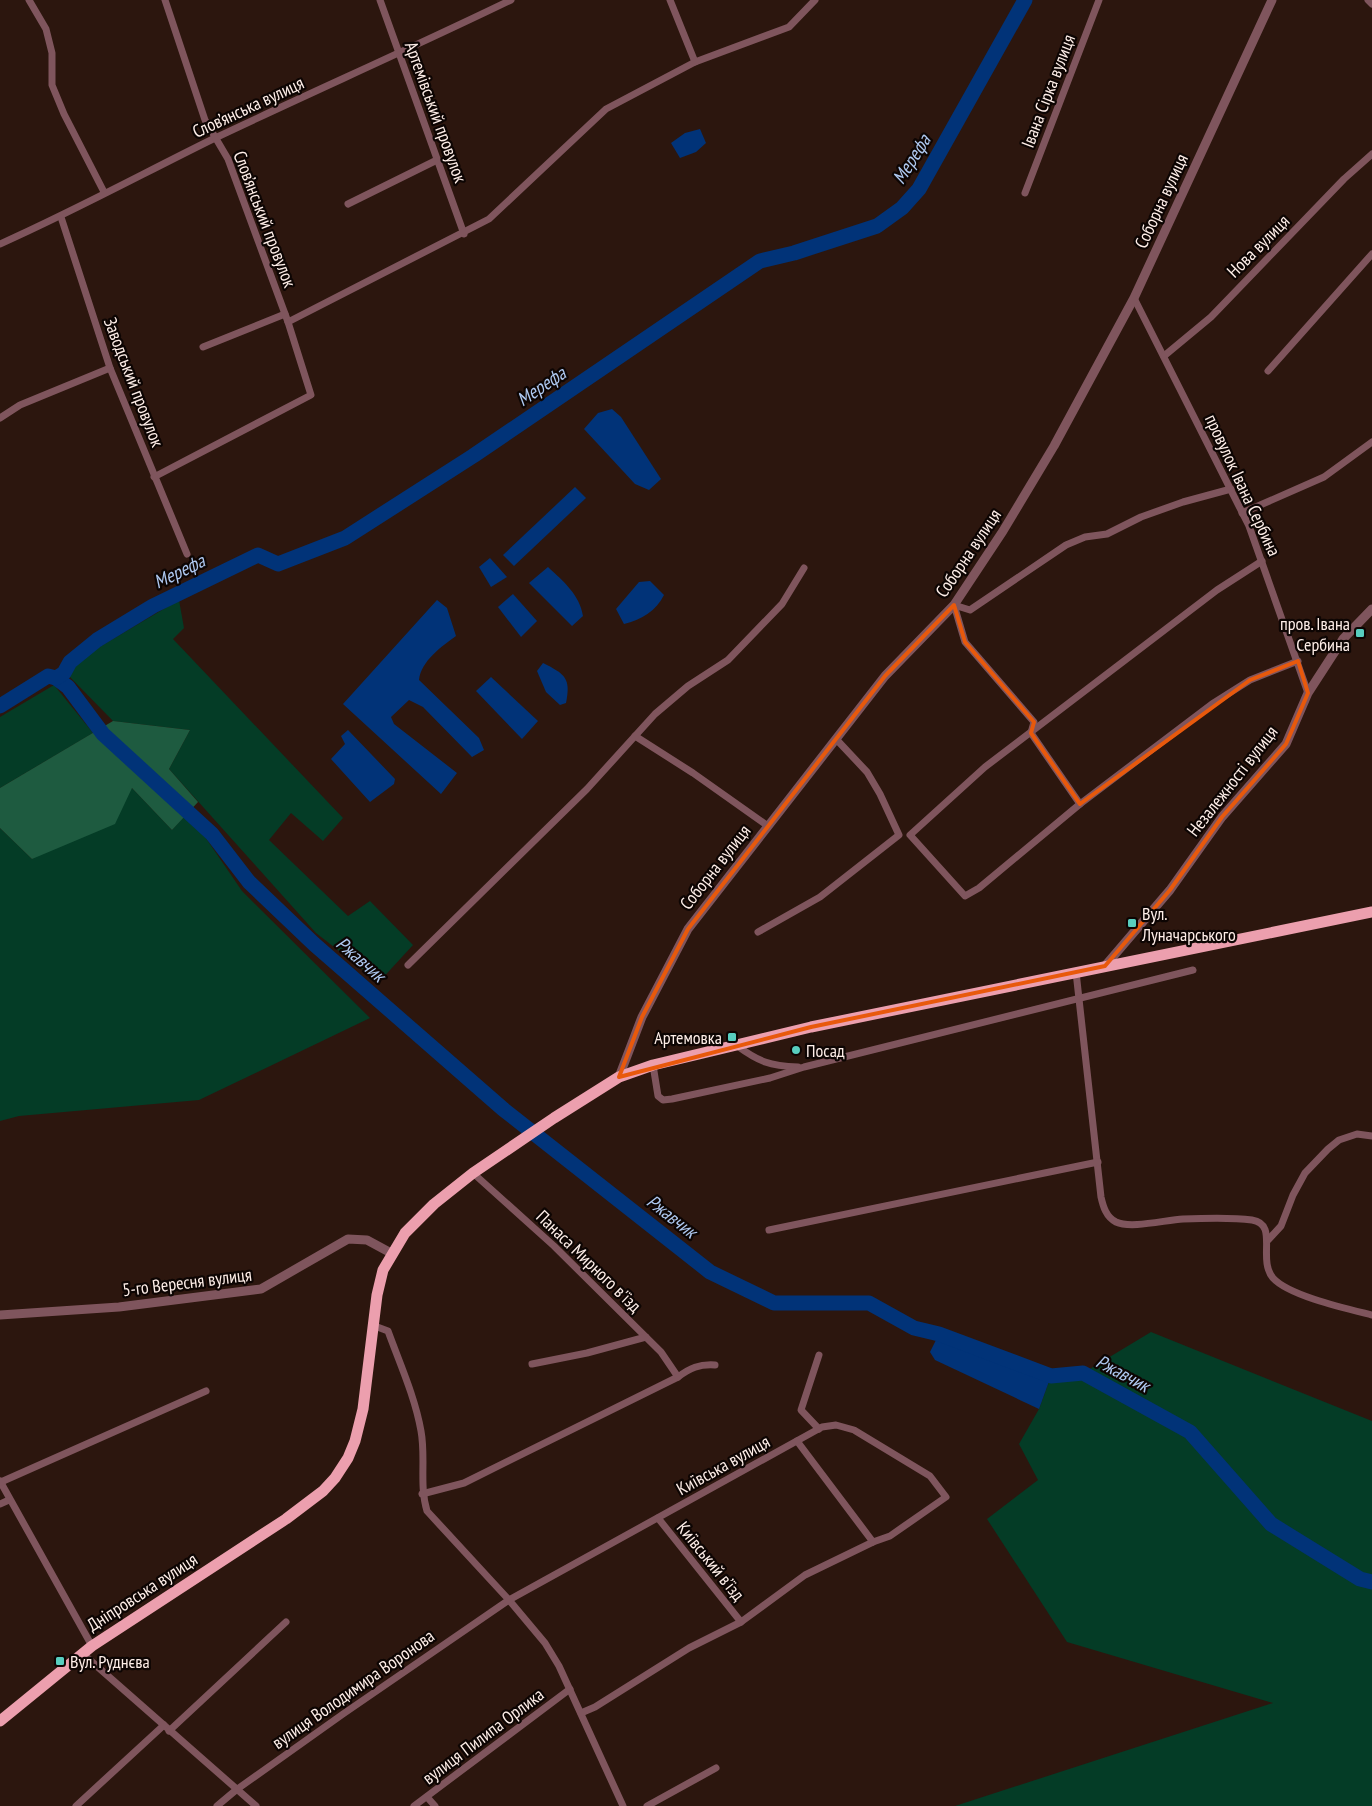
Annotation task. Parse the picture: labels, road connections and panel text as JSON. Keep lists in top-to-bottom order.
{
  "streets": {
    "highway": ["Дніпровська вулиця"],
    "street": [
      "Івана Сірка вулиця",
      "Слов’янська вулиця",
      "Артемівський провулок",
      "Соборна вулиця",
      "Слов’янський провулок",
      "Нова вулиця",
      "Заводський провулок",
      "провулок Івана Сербина",
      "Незалежності вулиця",
      "Панаса Мирного в'їзд",
      "5-го Вересня вулиця",
      "Київська вулиця",
      "Київський в’їзд",
      "вулиця Володимира Воронова",
      "вулиця Пилипа Орлика"
    ]
  },
  "crossings": [
    ["Слов’янська вулиця", "Артемівський провулок"],
    ["Слов’янська вулиця", "Слов’янський провулок"],
    ["Слов’янська вулиця", "Заводський провулок"],
    ["Соборна вулиця", "провулок Івана Сербина"],
    ["Соборна вулиця", "Дніпровська вулиця"],
    ["Слов’янський провулок", "Заводський провулок"],
    ["Нова вулиця", "провулок Івана Сербина"],
    ["провулок Івана Сербина", "Незалежності вулиця"],
    ["Незалежності вулиця", "Дніпровська вулиця"],
    ["Панаса Мирного в'їзд", "Дніпровська вулиця"],
    ["5-го Вересня вулиця", "Дніпровська вулиця"],
    ["Київська вулиця", "Київський в’їзд"],
    ["Київська вулиця", "вулиця Володимира Воронова"]
  ],
  "water": ["Мерефа", "Ржавчик"],
  "places": {
    "transit": [
      "пров. Івана Сербина",
      "Вул. Луначарського",
      "Артемовка",
      "Вул. Руднєва"
    ],
    "other": ["Посад"]
  }
}
